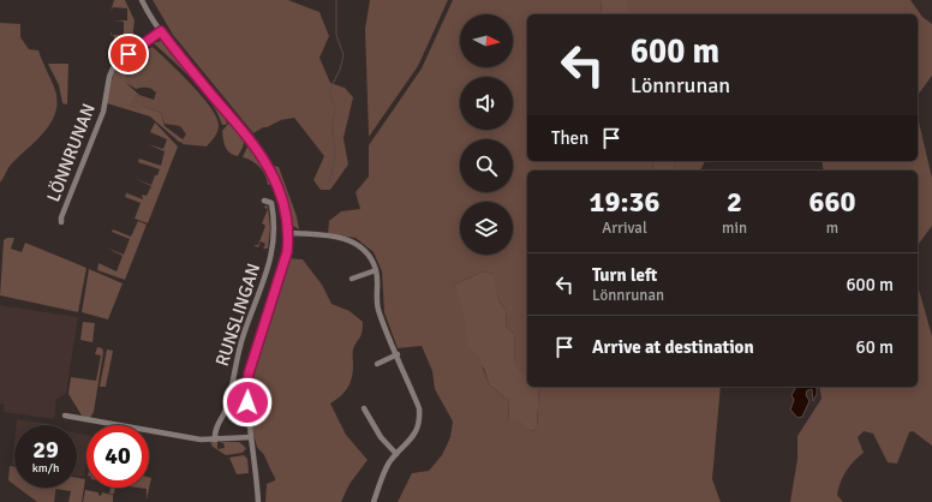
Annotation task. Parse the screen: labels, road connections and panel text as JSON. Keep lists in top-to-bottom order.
{
  "streets": {
    "street": ["LÖNNRUNAN", "RUNSLINGAN"]
  },
  "north": "right",
  "page": {
    "turn": ["600 m", "Lönnrunan"],
    "then": "Then",
    "eta": [
      "19:36",
      "Arrival",
      "2",
      "min",
      "660",
      "m"
    ],
    "list": [
      {
        "name": "Turn left",
        "note": "Lönnrunan",
        "value": "600 m"
      },
      {
        "name": "Arrive at destination",
        "value": "60 m"
      }
    ],
    "speed": "29 km/h",
    "limit": "40"
  }
}
